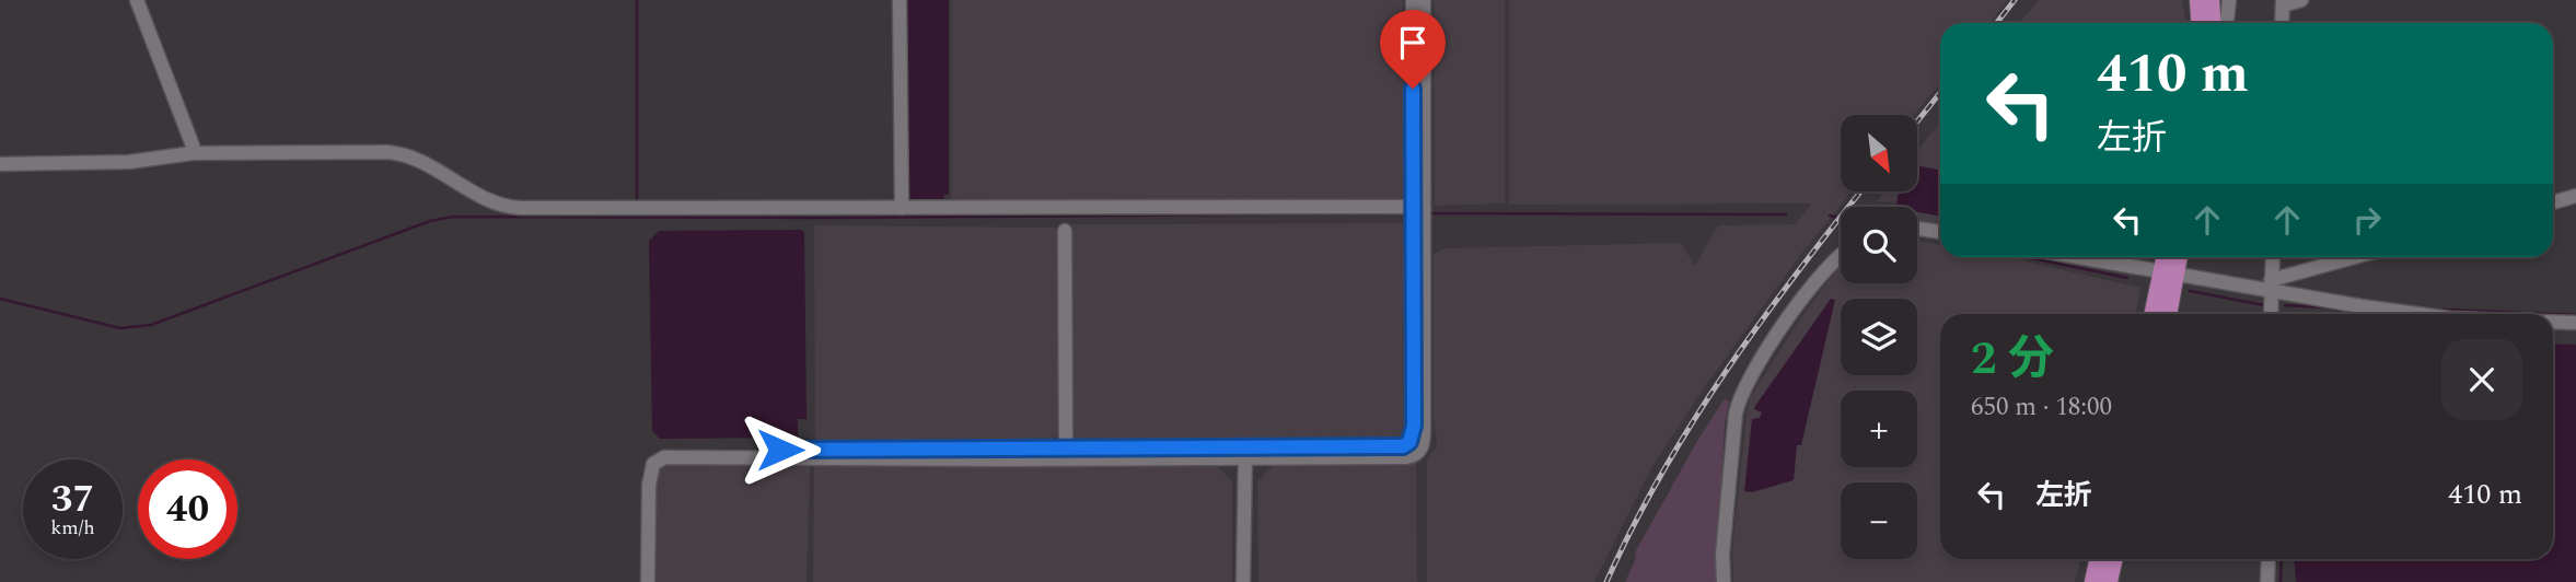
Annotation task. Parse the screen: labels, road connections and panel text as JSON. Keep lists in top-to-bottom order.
{
  "north": "bottom right",
  "page": {
    "turn": ["410 m", "左折"],
    "map_buttons": ["+", "−"],
    "heading": ["2 分", "650 m · 18:00"],
    "list": [
      {
        "name": "左折",
        "value": "410 m"
      }
    ],
    "speed": "37 km/h",
    "limit": "40"
  }
}
